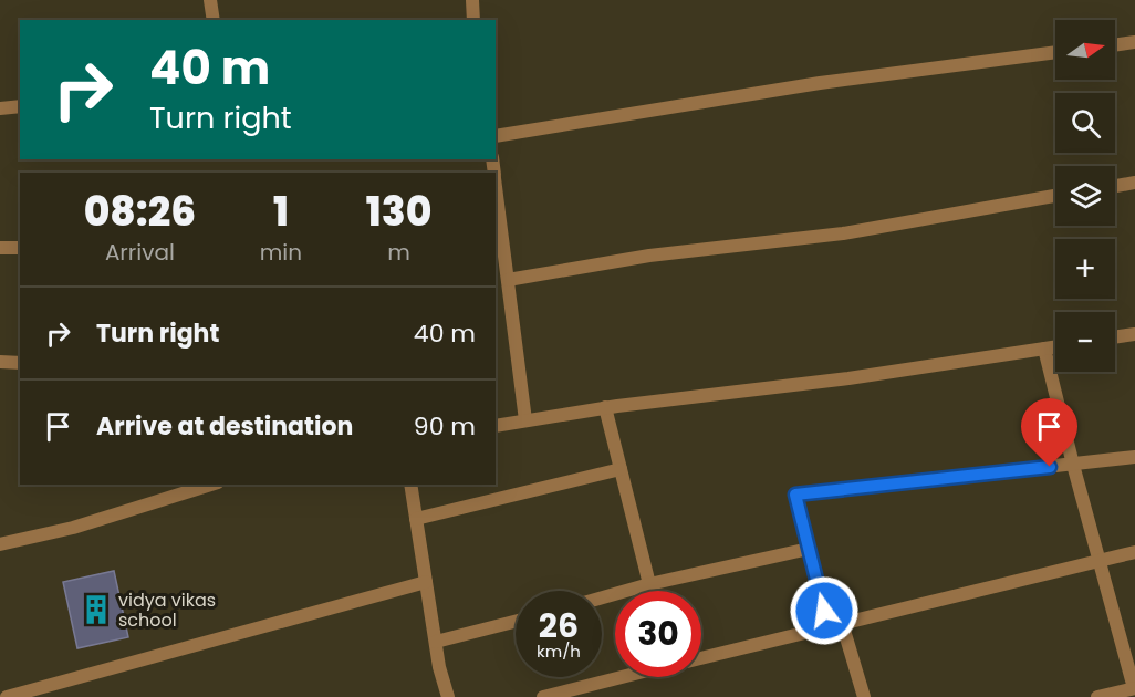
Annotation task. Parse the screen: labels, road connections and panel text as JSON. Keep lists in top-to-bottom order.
{
  "places": {
    "building": ["vidya vikas school"]
  },
  "north": "right",
  "page": {
    "map_buttons": ["+", "−"],
    "turn": ["40 m", "Turn right"],
    "eta": [
      "08:26",
      "Arrival",
      "1",
      "min",
      "130",
      "m"
    ],
    "list": [
      {
        "name": "Turn right",
        "value": "40 m"
      },
      {
        "name": "Arrive at destination",
        "value": "90 m"
      }
    ],
    "speed": "26 km/h",
    "limit": "30"
  }
}
